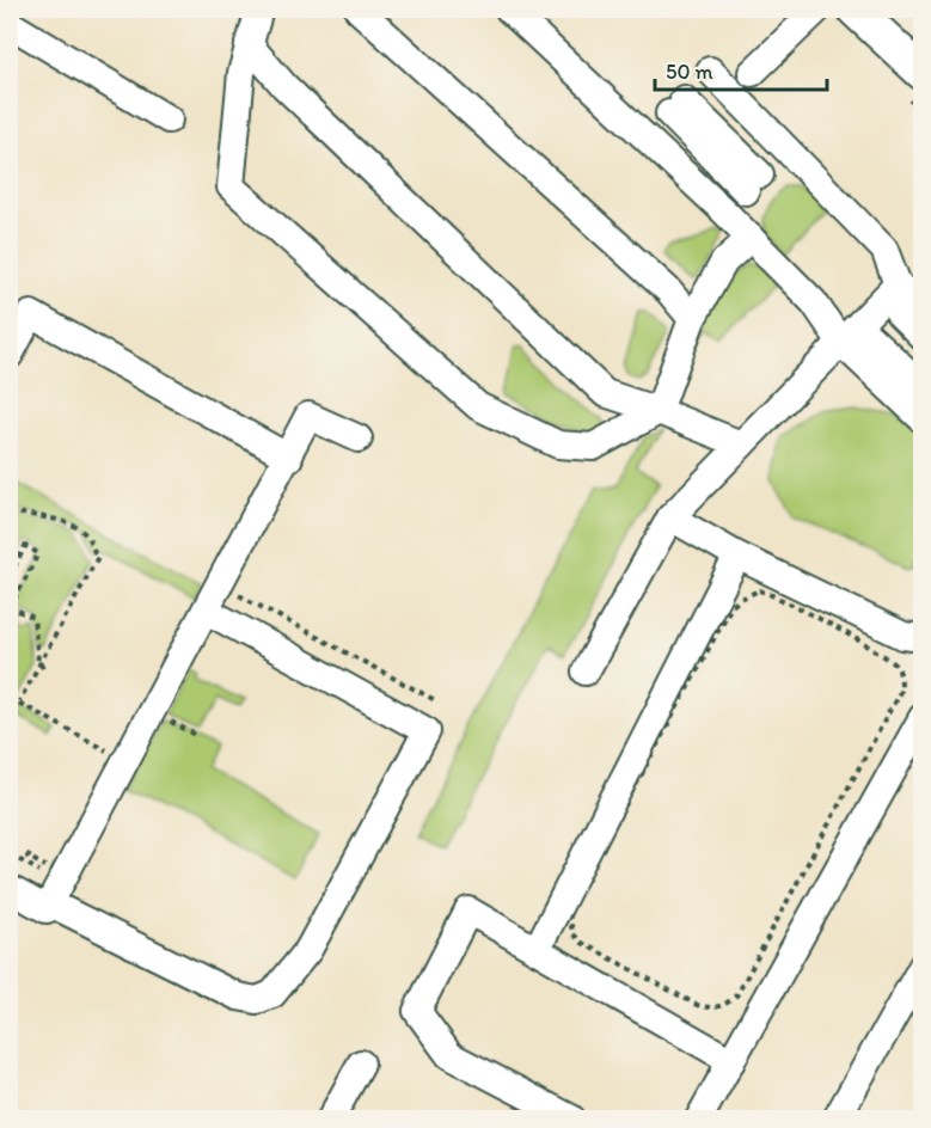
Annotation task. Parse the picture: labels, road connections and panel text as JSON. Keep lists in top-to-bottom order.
{
  "scale_bar": "50 m"
}
